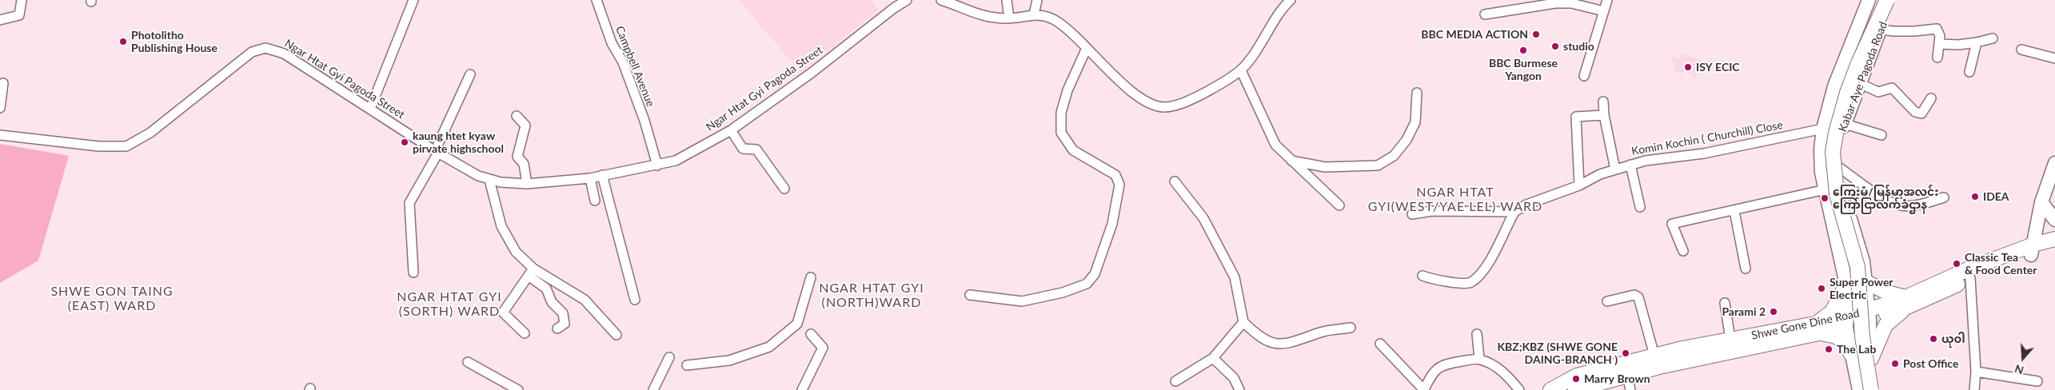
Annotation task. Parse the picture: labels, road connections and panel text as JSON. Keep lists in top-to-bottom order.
{
  "streets": {
    "main road": ["Kabar Aye Pagoda Road", "Shwe Gone Dine Road"],
    "street": ["Campbell Avenue", "Ngar Htat Gyi Pagoda Street", "Komin Kochin ( Churchill) Close"]
  },
  "crossings": [
    ["Campbell Avenue", "Ngar Htat Gyi Pagoda Street"],
    ["Kabar Aye Pagoda Road", "Komin Kochin ( Churchill) Close"],
    ["Kabar Aye Pagoda Road", "Shwe Gone Dine Road"]
  ],
  "districts": [
    "NGAR HTAT GYI(WEST/YAE LEL) WARD",
    "NGAR HTAT GYI (NORTH)WARD",
    "SHWE GON TAING (EAST) WARD",
    "NGAR HTAT GYI (SORTH) WARD"
  ],
  "places": [
    "BBC MEDIA ACTION",
    "Photolitho Publishing House",
    "studio",
    "BBC Burmese Yangon",
    "ISY ECIC",
    "kaung htet kyaw pirvate highschool",
    "IDEA",
    "‌ကြေးမုံ/မြန်မာ့အလင်း ကြော်ငြာလက်ခံဌာန",
    "Classic Tea & Food Center",
    "Super Power Electric",
    "Parami 2",
    "ယုဝါ",
    "The Lab",
    "KBZ;KBZ (SHWE GONE DAING-BRANCH )",
    "Post Office",
    "Marry Brown"
  ],
  "north": "bottom"
}
